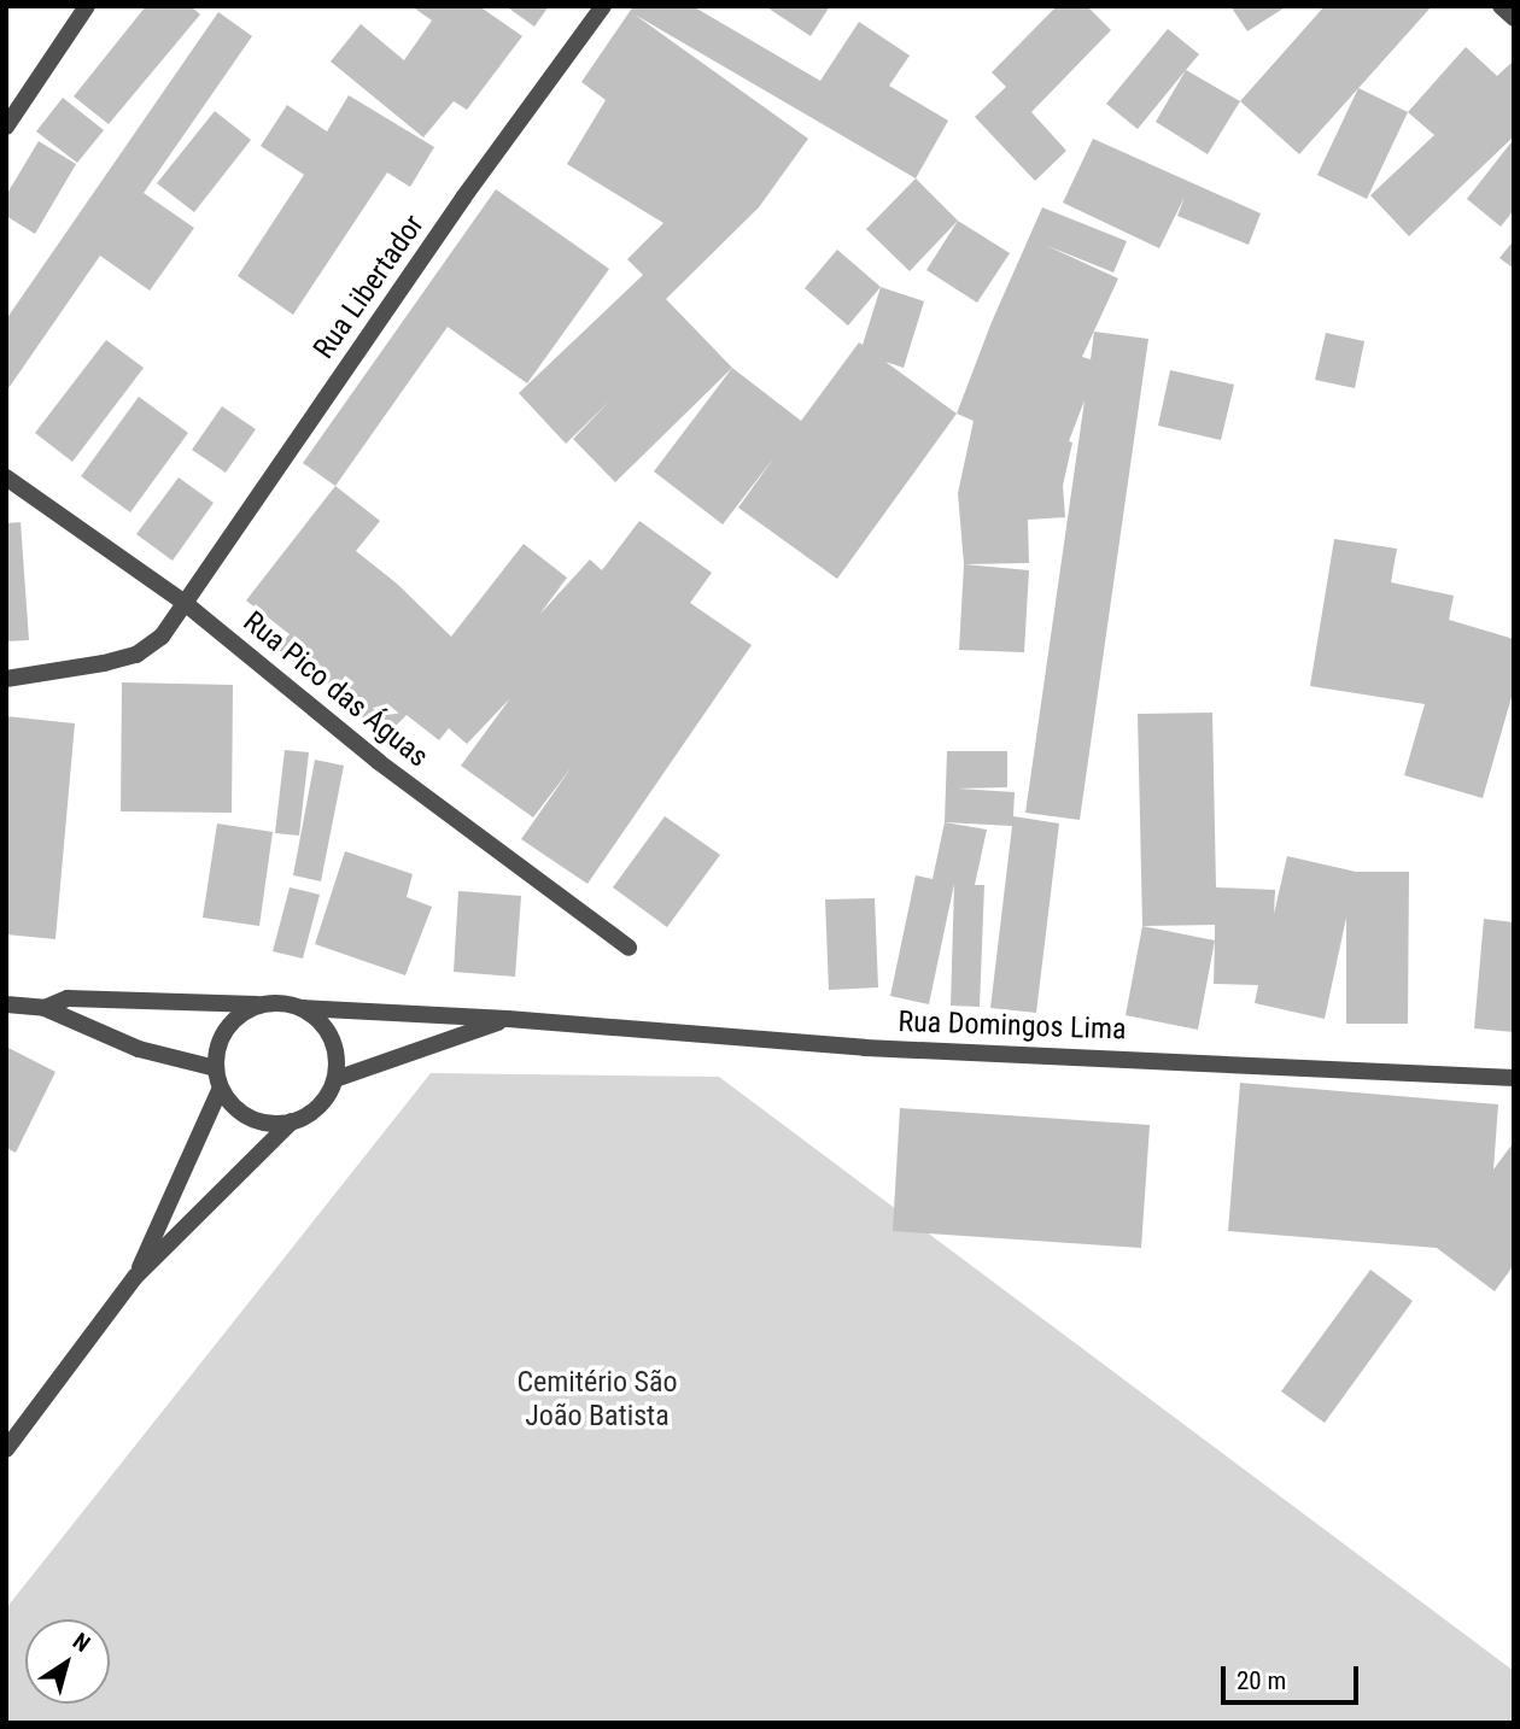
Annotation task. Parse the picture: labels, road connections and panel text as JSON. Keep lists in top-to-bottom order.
{
  "streets": {
    "street": ["Rua Libertador", "Rua Pico das Águas", "Rua Domingos Lima"]
  },
  "crossings": [
    ["Rua Libertador", "Rua Pico das Águas"]
  ],
  "parks": ["Cemitério São João Batista"],
  "scale_bar": "20 m",
  "north": "top right"
}
